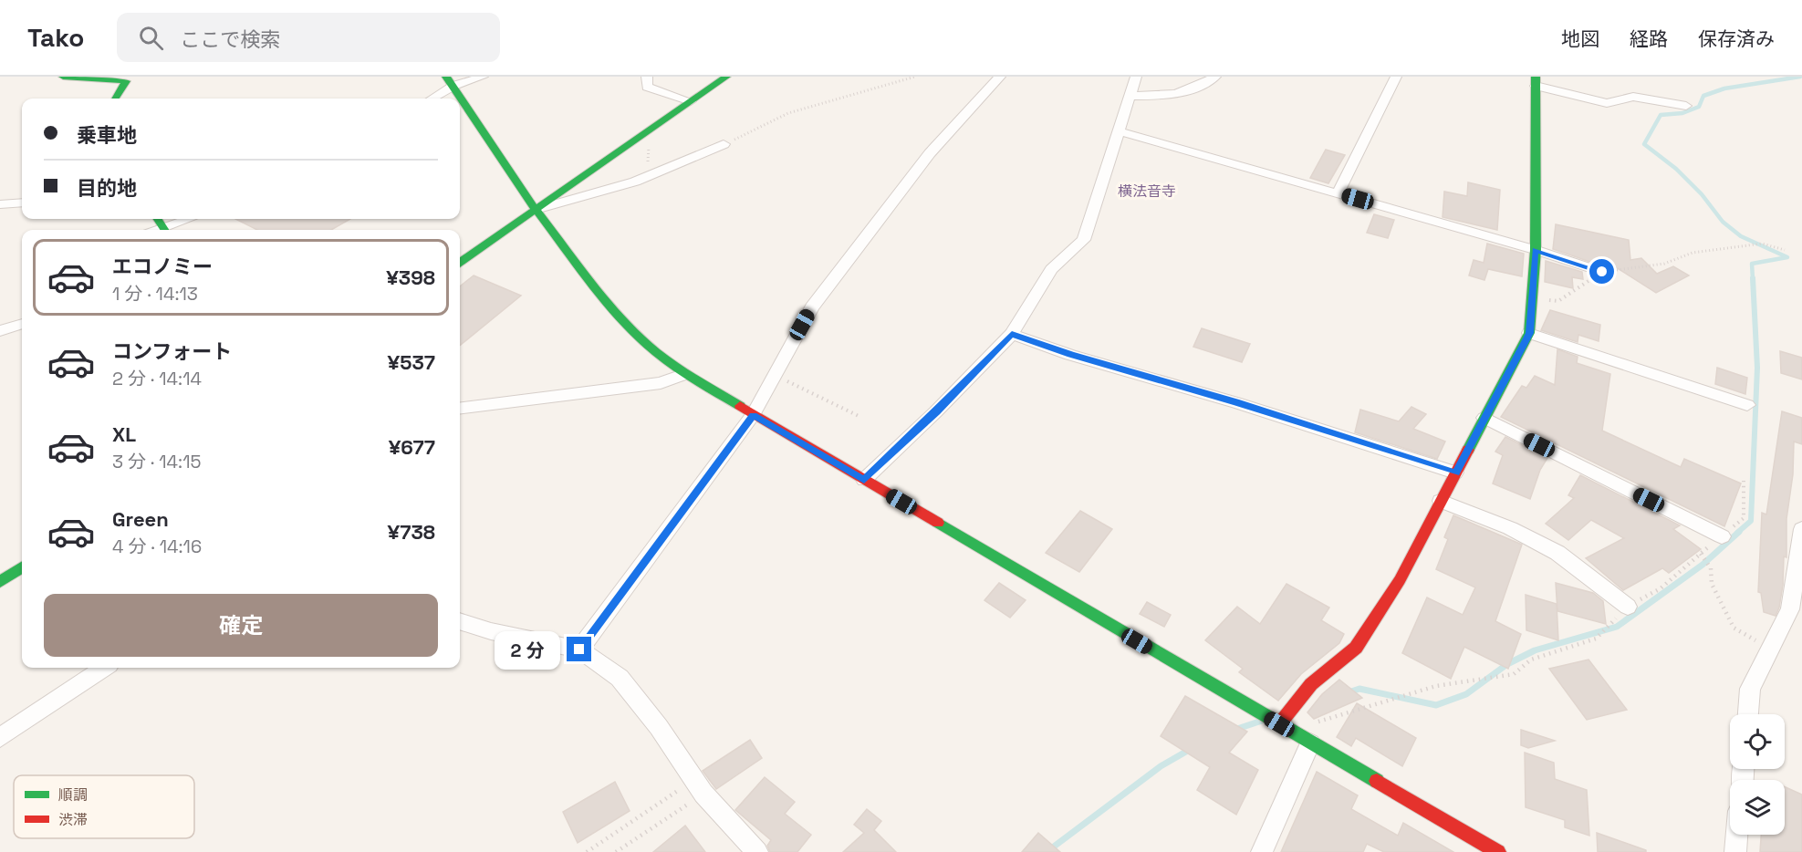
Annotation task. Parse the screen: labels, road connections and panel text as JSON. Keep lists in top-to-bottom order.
{
  "districts": ["横法音寺"],
  "legend": ["順調", "渋滞"],
  "page": {
    "header": "Tako",
    "search": "ここで検索",
    "nav": ["地図", "経路", "保存済み"],
    "banner": ["乗車地", "目的地"],
    "list": [
      {
        "name": "エコノミー",
        "note": "1 分 · 14:13",
        "value": "¥398"
      },
      {
        "name": "コンフォート",
        "note": "2 分 · 14:14",
        "value": "¥537"
      },
      {
        "name": "XL",
        "note": "3 分 · 14:15",
        "value": "¥677"
      },
      {
        "name": "Green",
        "note": "4 分 · 14:16",
        "value": "¥738"
      }
    ],
    "buttons": "確定",
    "bubble": "2 分"
  }
}
